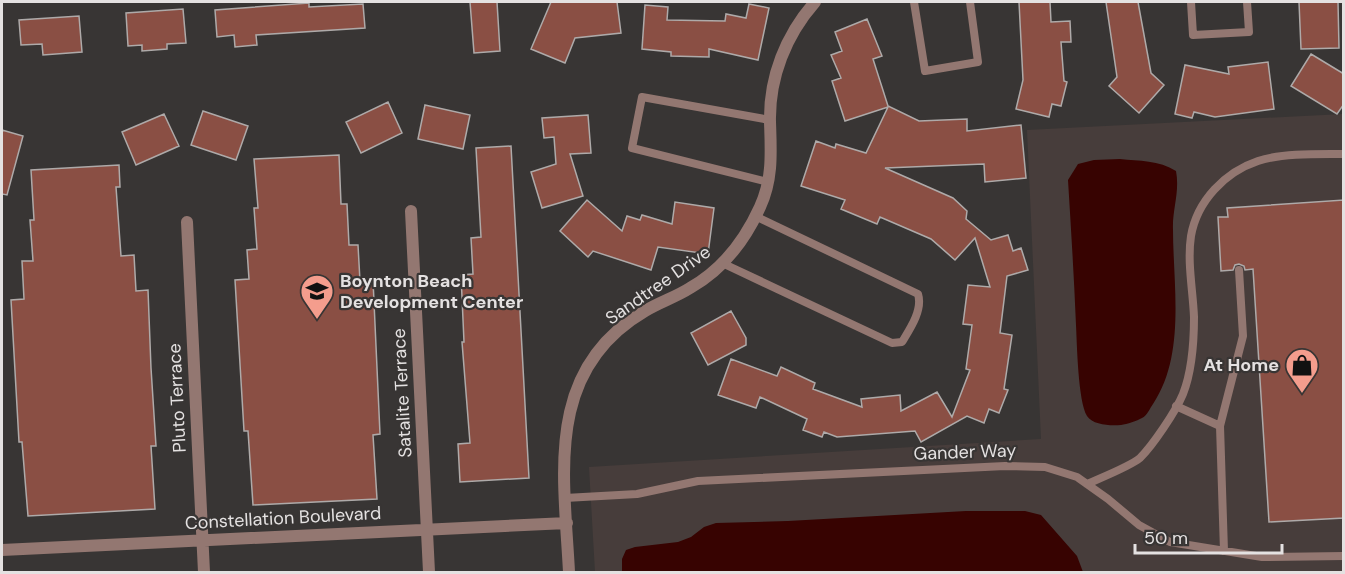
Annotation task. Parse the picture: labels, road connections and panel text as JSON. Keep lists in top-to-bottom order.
{
  "streets": {
    "street": [
      "Sandtree Drive",
      "Satalite Terrace",
      "Pluto Terrace",
      "Constellation Boulevard"
    ],
    "lane": ["Gander Way"]
  },
  "crossings": [
    ["Sandtree Drive", "Gander Way"],
    ["Sandtree Drive", "Constellation Boulevard"],
    ["Satalite Terrace", "Constellation Boulevard"],
    ["Pluto Terrace", "Constellation Boulevard"]
  ],
  "places": {
    "school or university": ["Boynton Beach Development Center"],
    "shop": ["At Home"]
  },
  "scale_bar": "50 m"
}
